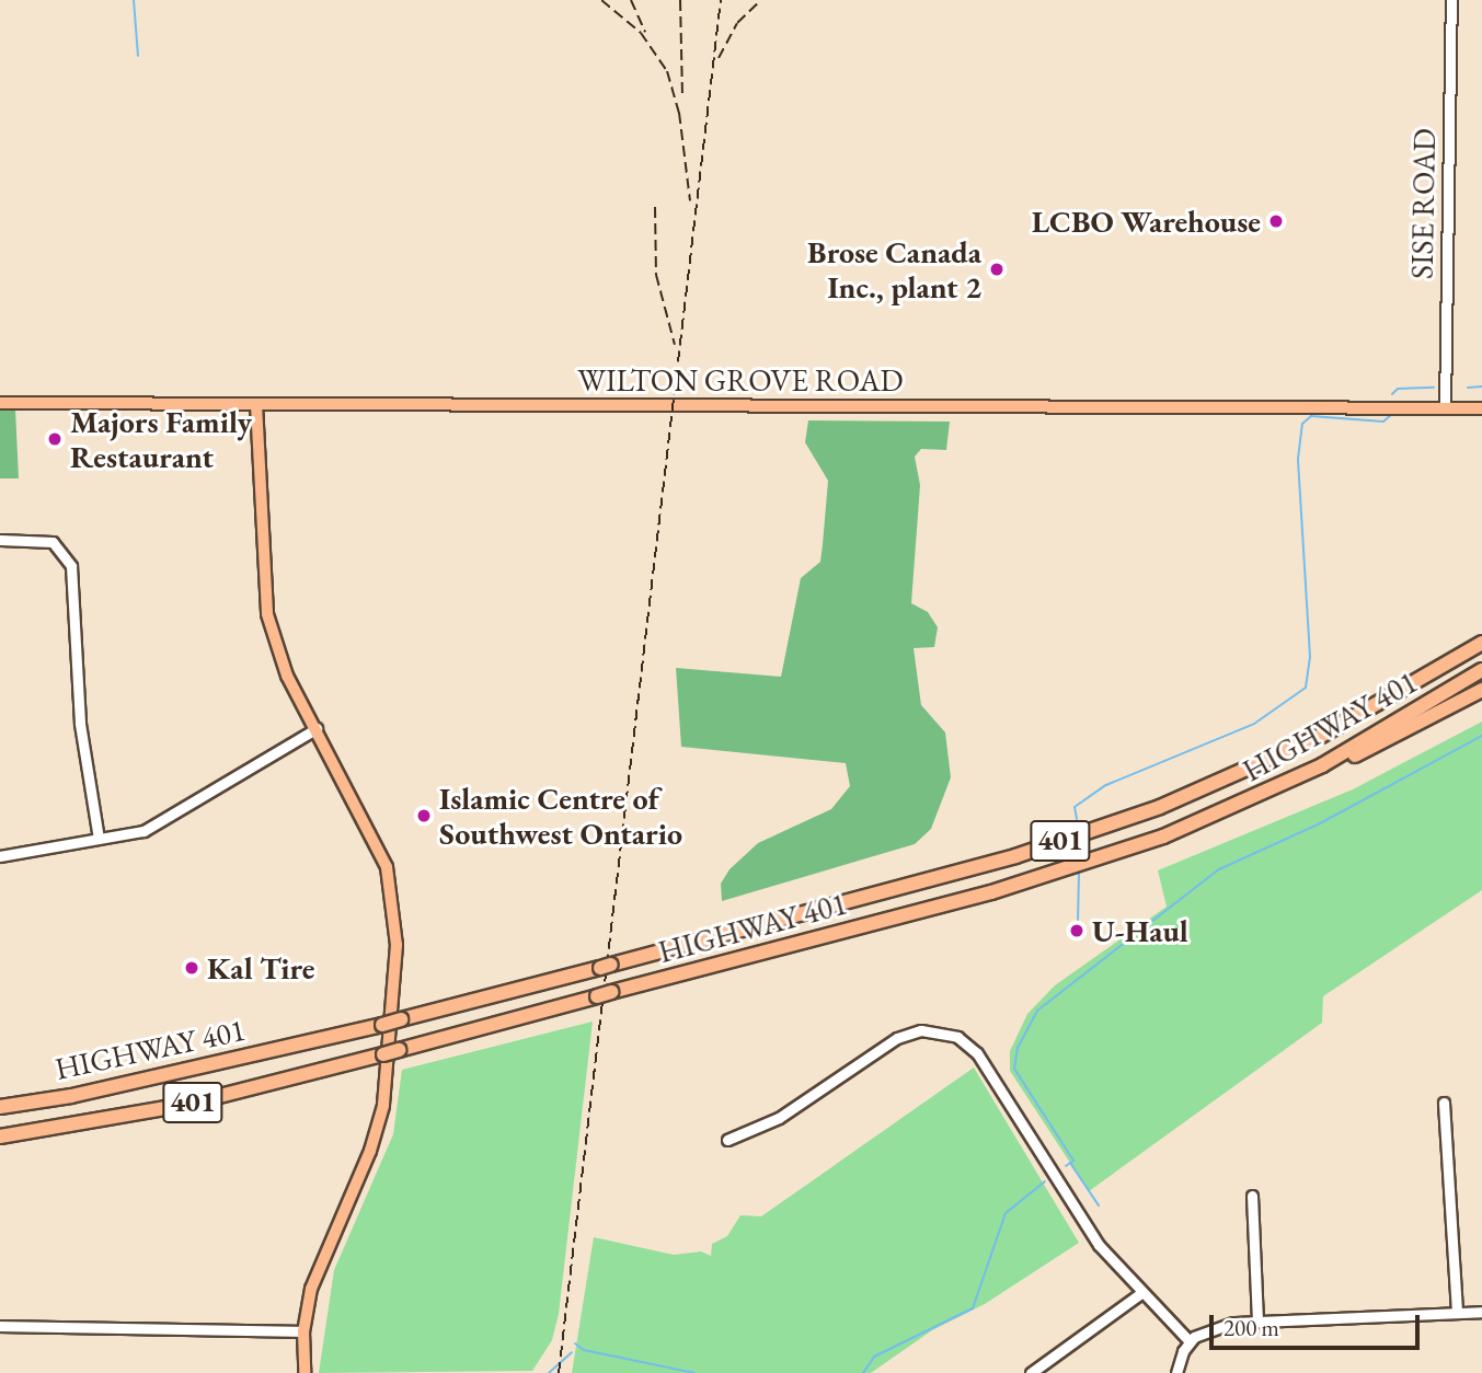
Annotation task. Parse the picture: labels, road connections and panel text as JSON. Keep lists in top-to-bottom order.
{
  "streets": {
    "highway": ["HIGHWAY 401", "401"],
    "main road": ["WILTON GROVE ROAD"],
    "street": ["SISE ROAD"]
  },
  "crossings": [
    ["SISE ROAD", "WILTON GROVE ROAD"]
  ],
  "places": [
    "LCBO Warehouse",
    "Brose Canada Inc., plant 2",
    "Majors Family Restaurant",
    "Islamic Centre of Southwest Ontario",
    "U-Haul",
    "Kal Tire"
  ],
  "scale_bar": "200 m"
}
